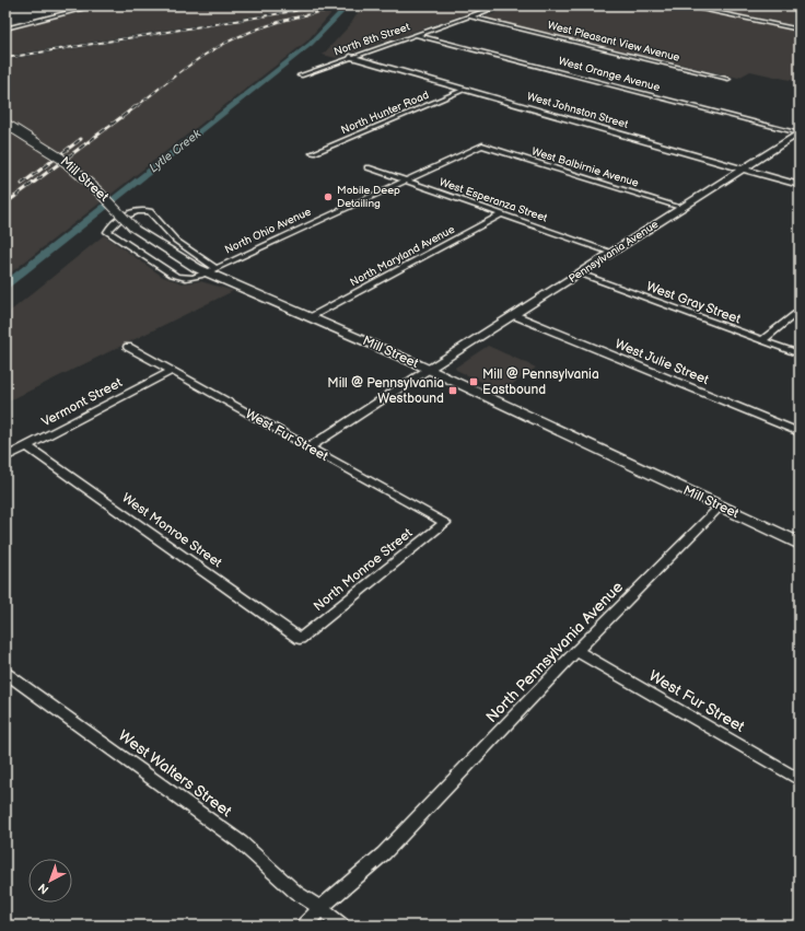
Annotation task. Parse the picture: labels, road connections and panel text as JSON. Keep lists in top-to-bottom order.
{
  "streets": {
    "main road": ["Mill Street"],
    "street": [
      "North 8th Street",
      "West Pleasant View Avenue",
      "West Orange Avenue",
      "West Johnston Street",
      "North Hunter Road",
      "West Balbirnie Avenue",
      "West Esperanza Street",
      "North Ohio Avenue",
      "Pennsylvania Avenue",
      "North Maryland Avenue",
      "West Gray Street",
      "West Julie Street",
      "Vermont Street",
      "West Fur Street",
      "West Monroe Street",
      "North Monroe Street",
      "North Pennsylvania Avenue",
      "West Walters Street"
    ]
  },
  "crossings": [
    ["North 8th Street", "West Pleasant View Avenue"],
    ["North 8th Street", "West Orange Avenue"],
    ["North 8th Street", "West Johnston Street"],
    ["West Orange Avenue", "Pennsylvania Avenue"],
    ["West Johnston Street", "North Hunter Road"],
    ["West Johnston Street", "Pennsylvania Avenue"],
    ["West Balbirnie Avenue", "North Ohio Avenue"],
    ["West Balbirnie Avenue", "Pennsylvania Avenue"],
    ["Mill Street", "North Ohio Avenue"],
    ["Mill Street", "Pennsylvania Avenue"],
    ["Mill Street", "North Maryland Avenue"],
    ["Mill Street", "North Pennsylvania Avenue"],
    ["West Esperanza Street", "North Ohio Avenue"],
    ["West Esperanza Street", "Pennsylvania Avenue"],
    ["West Esperanza Street", "North Maryland Avenue"],
    ["Pennsylvania Avenue", "West Gray Street"],
    ["Pennsylvania Avenue", "West Julie Street"],
    ["Vermont Street", "West Fur Street"],
    ["Vermont Street", "West Monroe Street"],
    ["West Fur Street", "North Monroe Street"],
    ["West Fur Street", "North Pennsylvania Avenue"],
    ["West Monroe Street", "North Monroe Street"],
    ["North Pennsylvania Avenue", "West Walters Street"]
  ],
  "water": ["Lytle Creek"],
  "places": {
    "other": ["Mobile Deep Detailing"],
    "transit": ["Mill @ Pennsylvania Eastbound", "Mill @ Pennsylvania Westbound"]
  },
  "north": "bottom left"
}
